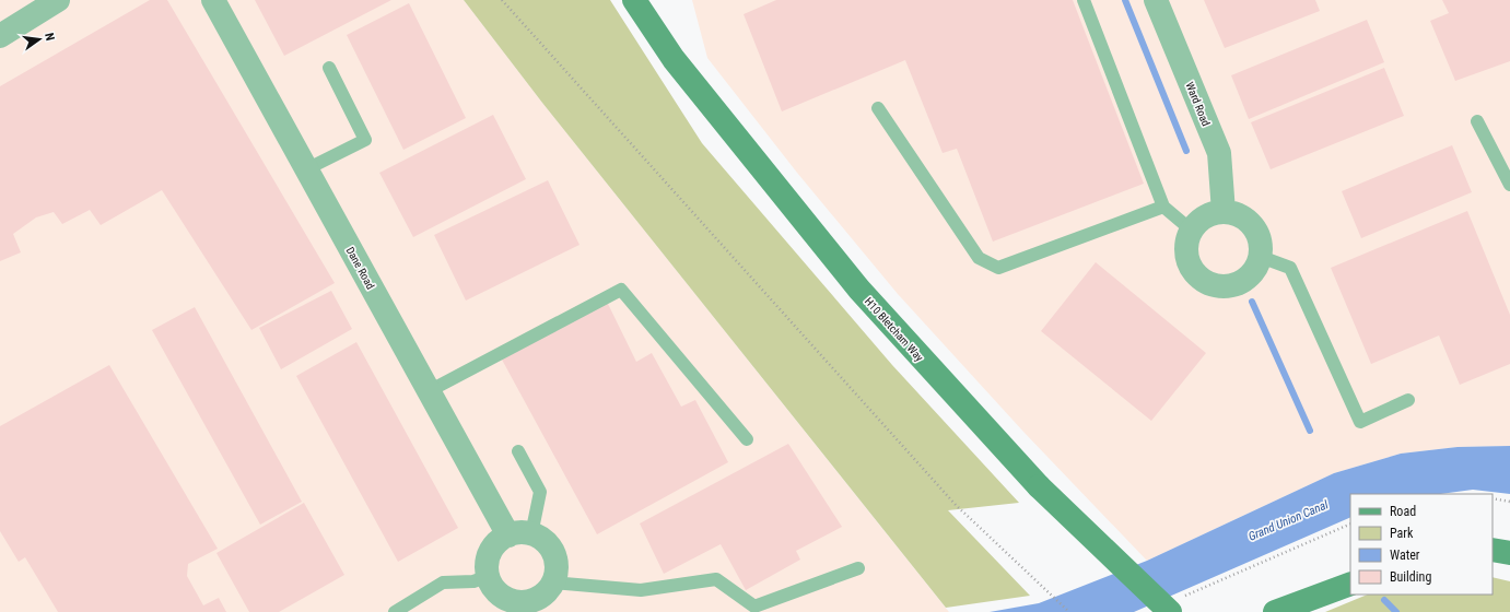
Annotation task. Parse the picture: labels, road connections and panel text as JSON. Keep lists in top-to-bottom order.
{
  "streets": {
    "street": ["Ward Road", "Dane Road", "H10 Bletcham Way"]
  },
  "water": ["Grand Union Canal"],
  "legend": [
    "Road",
    "Park",
    "Water",
    "Building"
  ],
  "north": "right"
}
